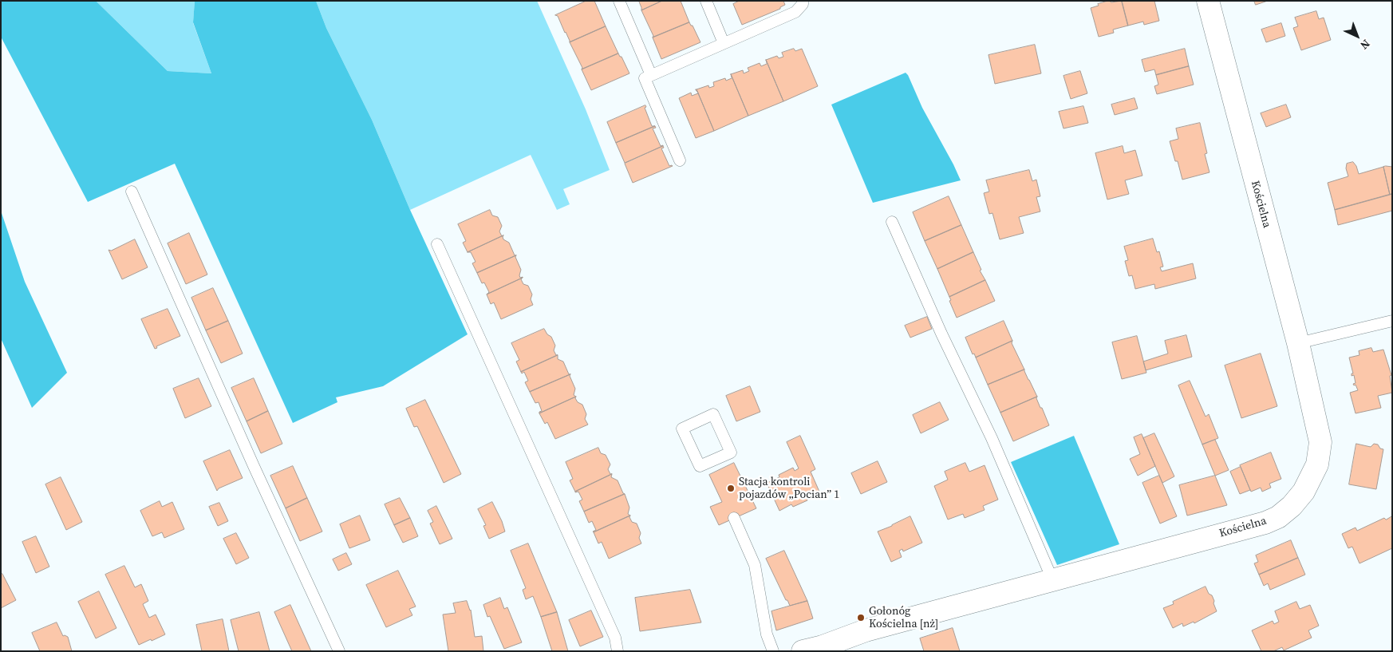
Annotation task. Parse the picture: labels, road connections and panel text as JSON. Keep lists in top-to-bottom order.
{
  "streets": {
    "street": ["Kościelna"]
  },
  "places": ["Stacja kontroli pojazdów „Pocian” 1", "Gołonóg Kościelna [nż]"],
  "north": "bottom right"
}
